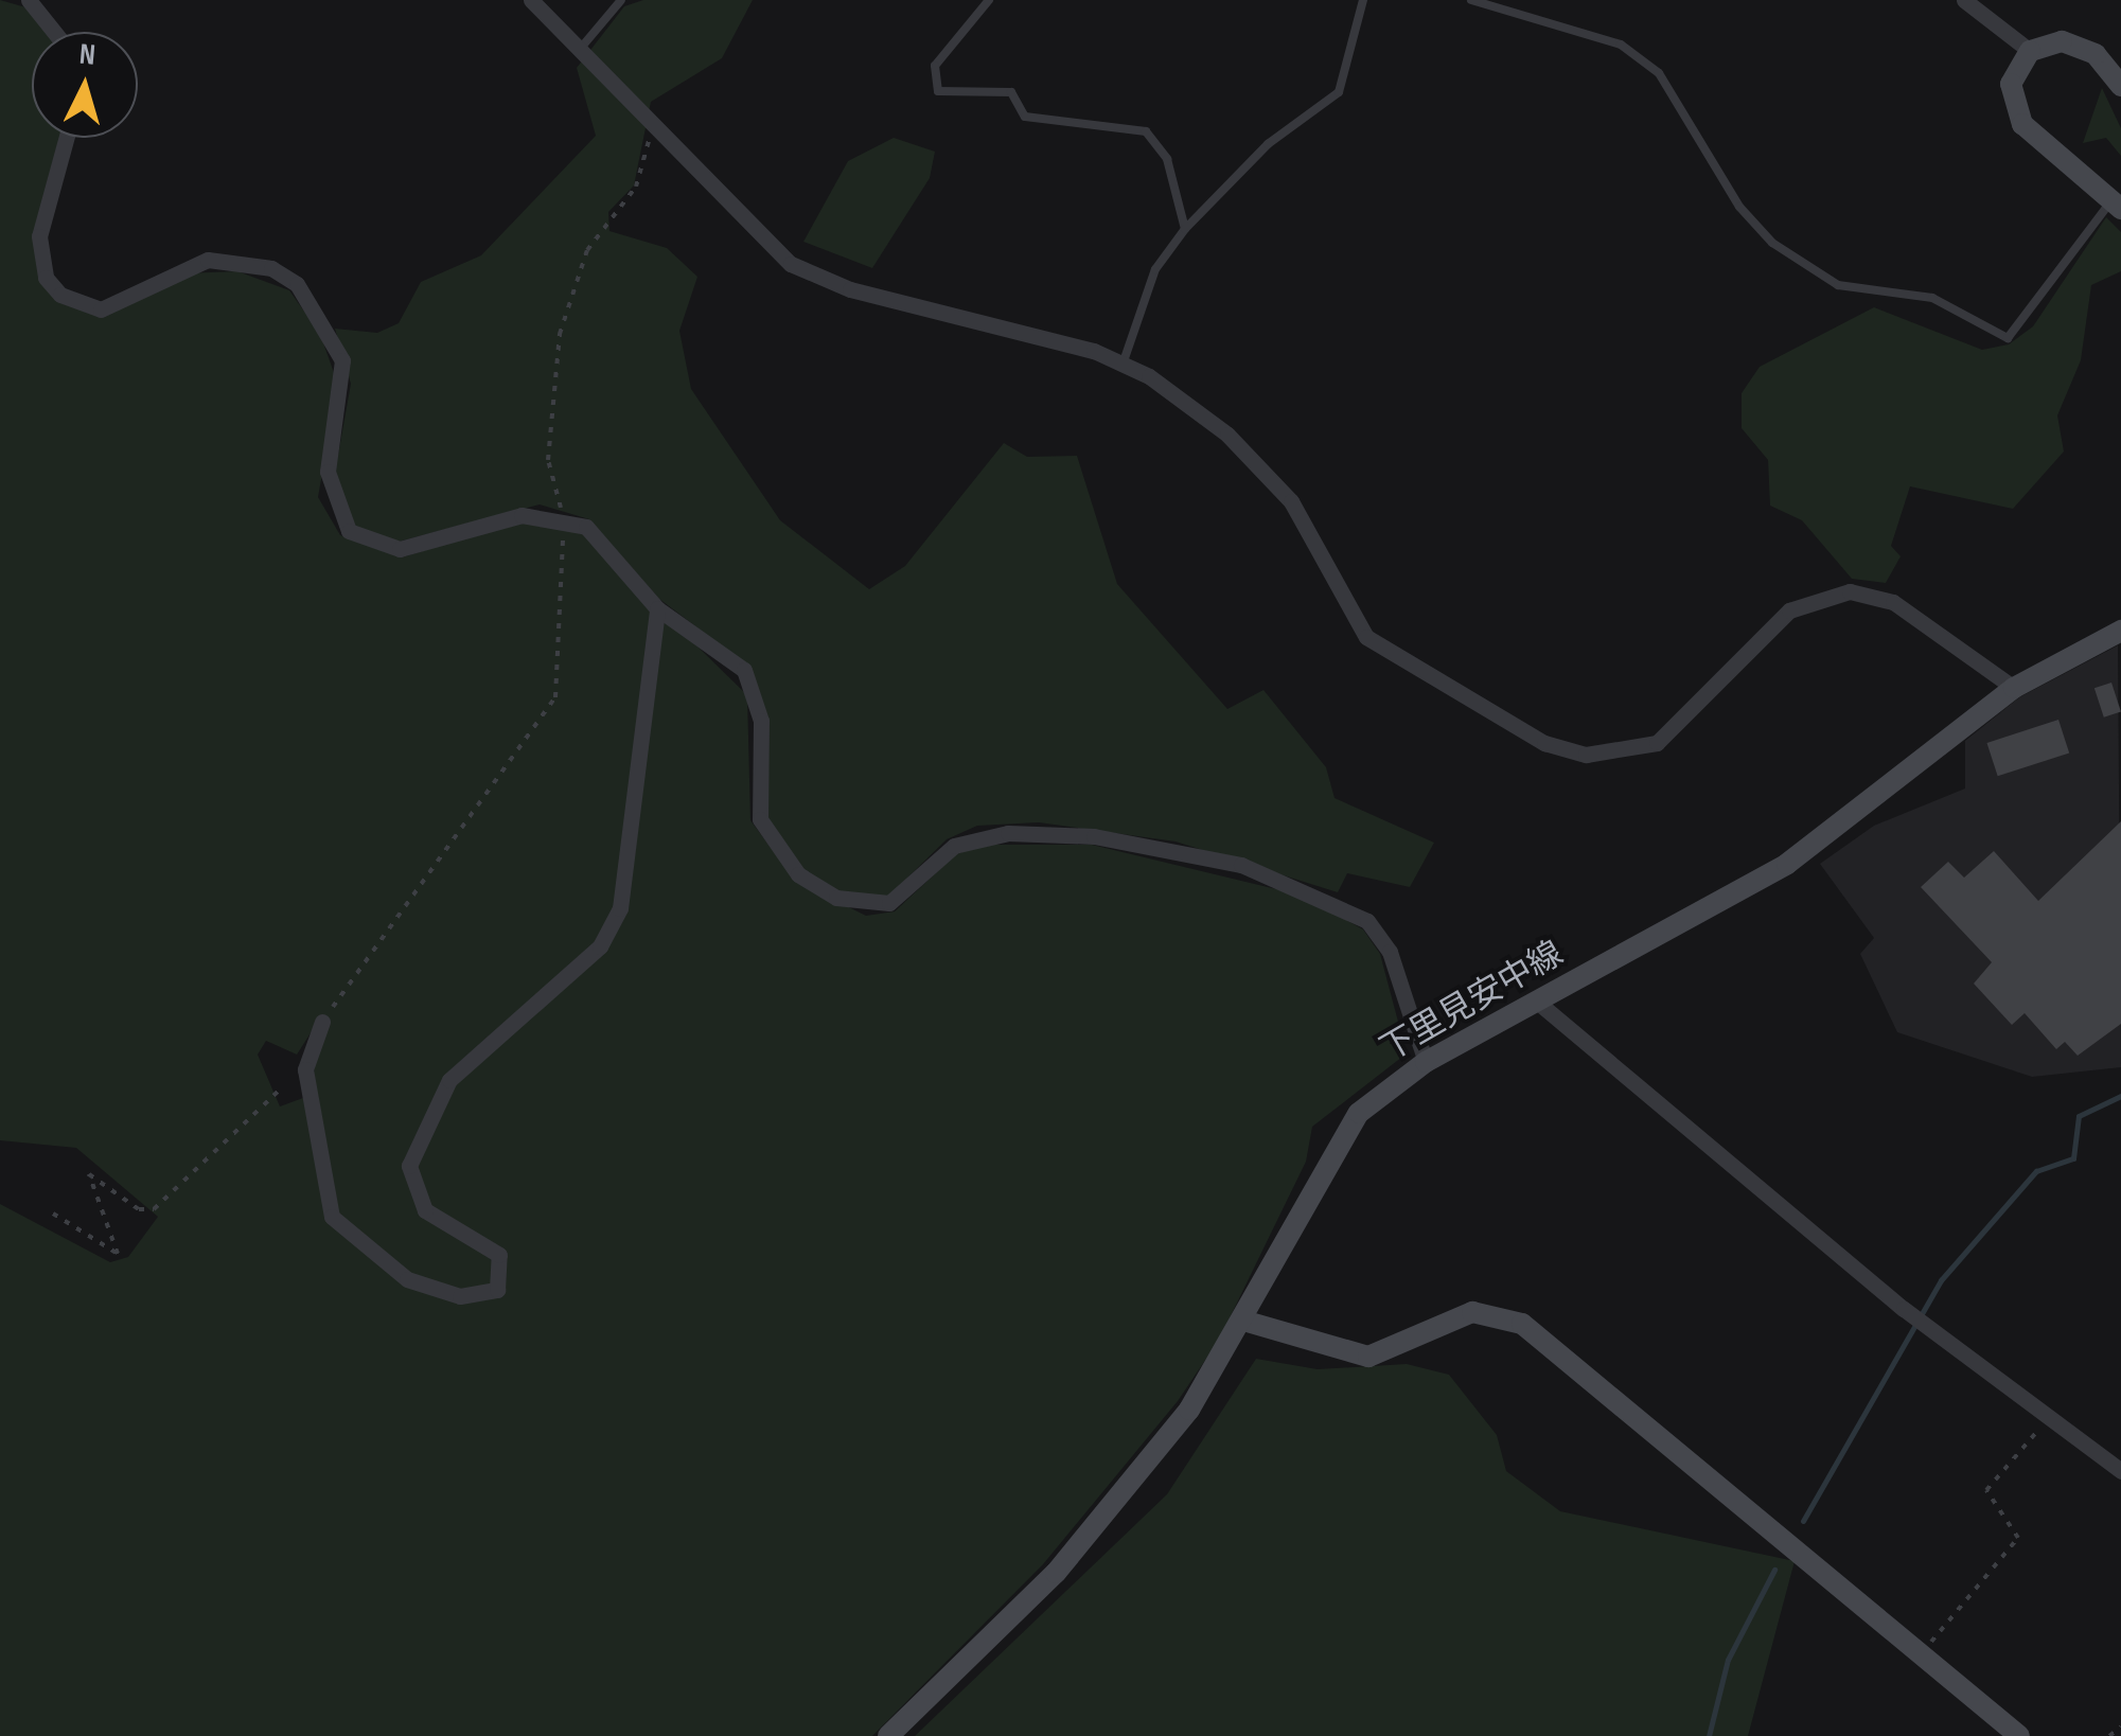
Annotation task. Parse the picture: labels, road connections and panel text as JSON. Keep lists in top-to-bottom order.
{
  "streets": {
    "main road": ["下里見安中線"]
  },
  "north": "top"
}
